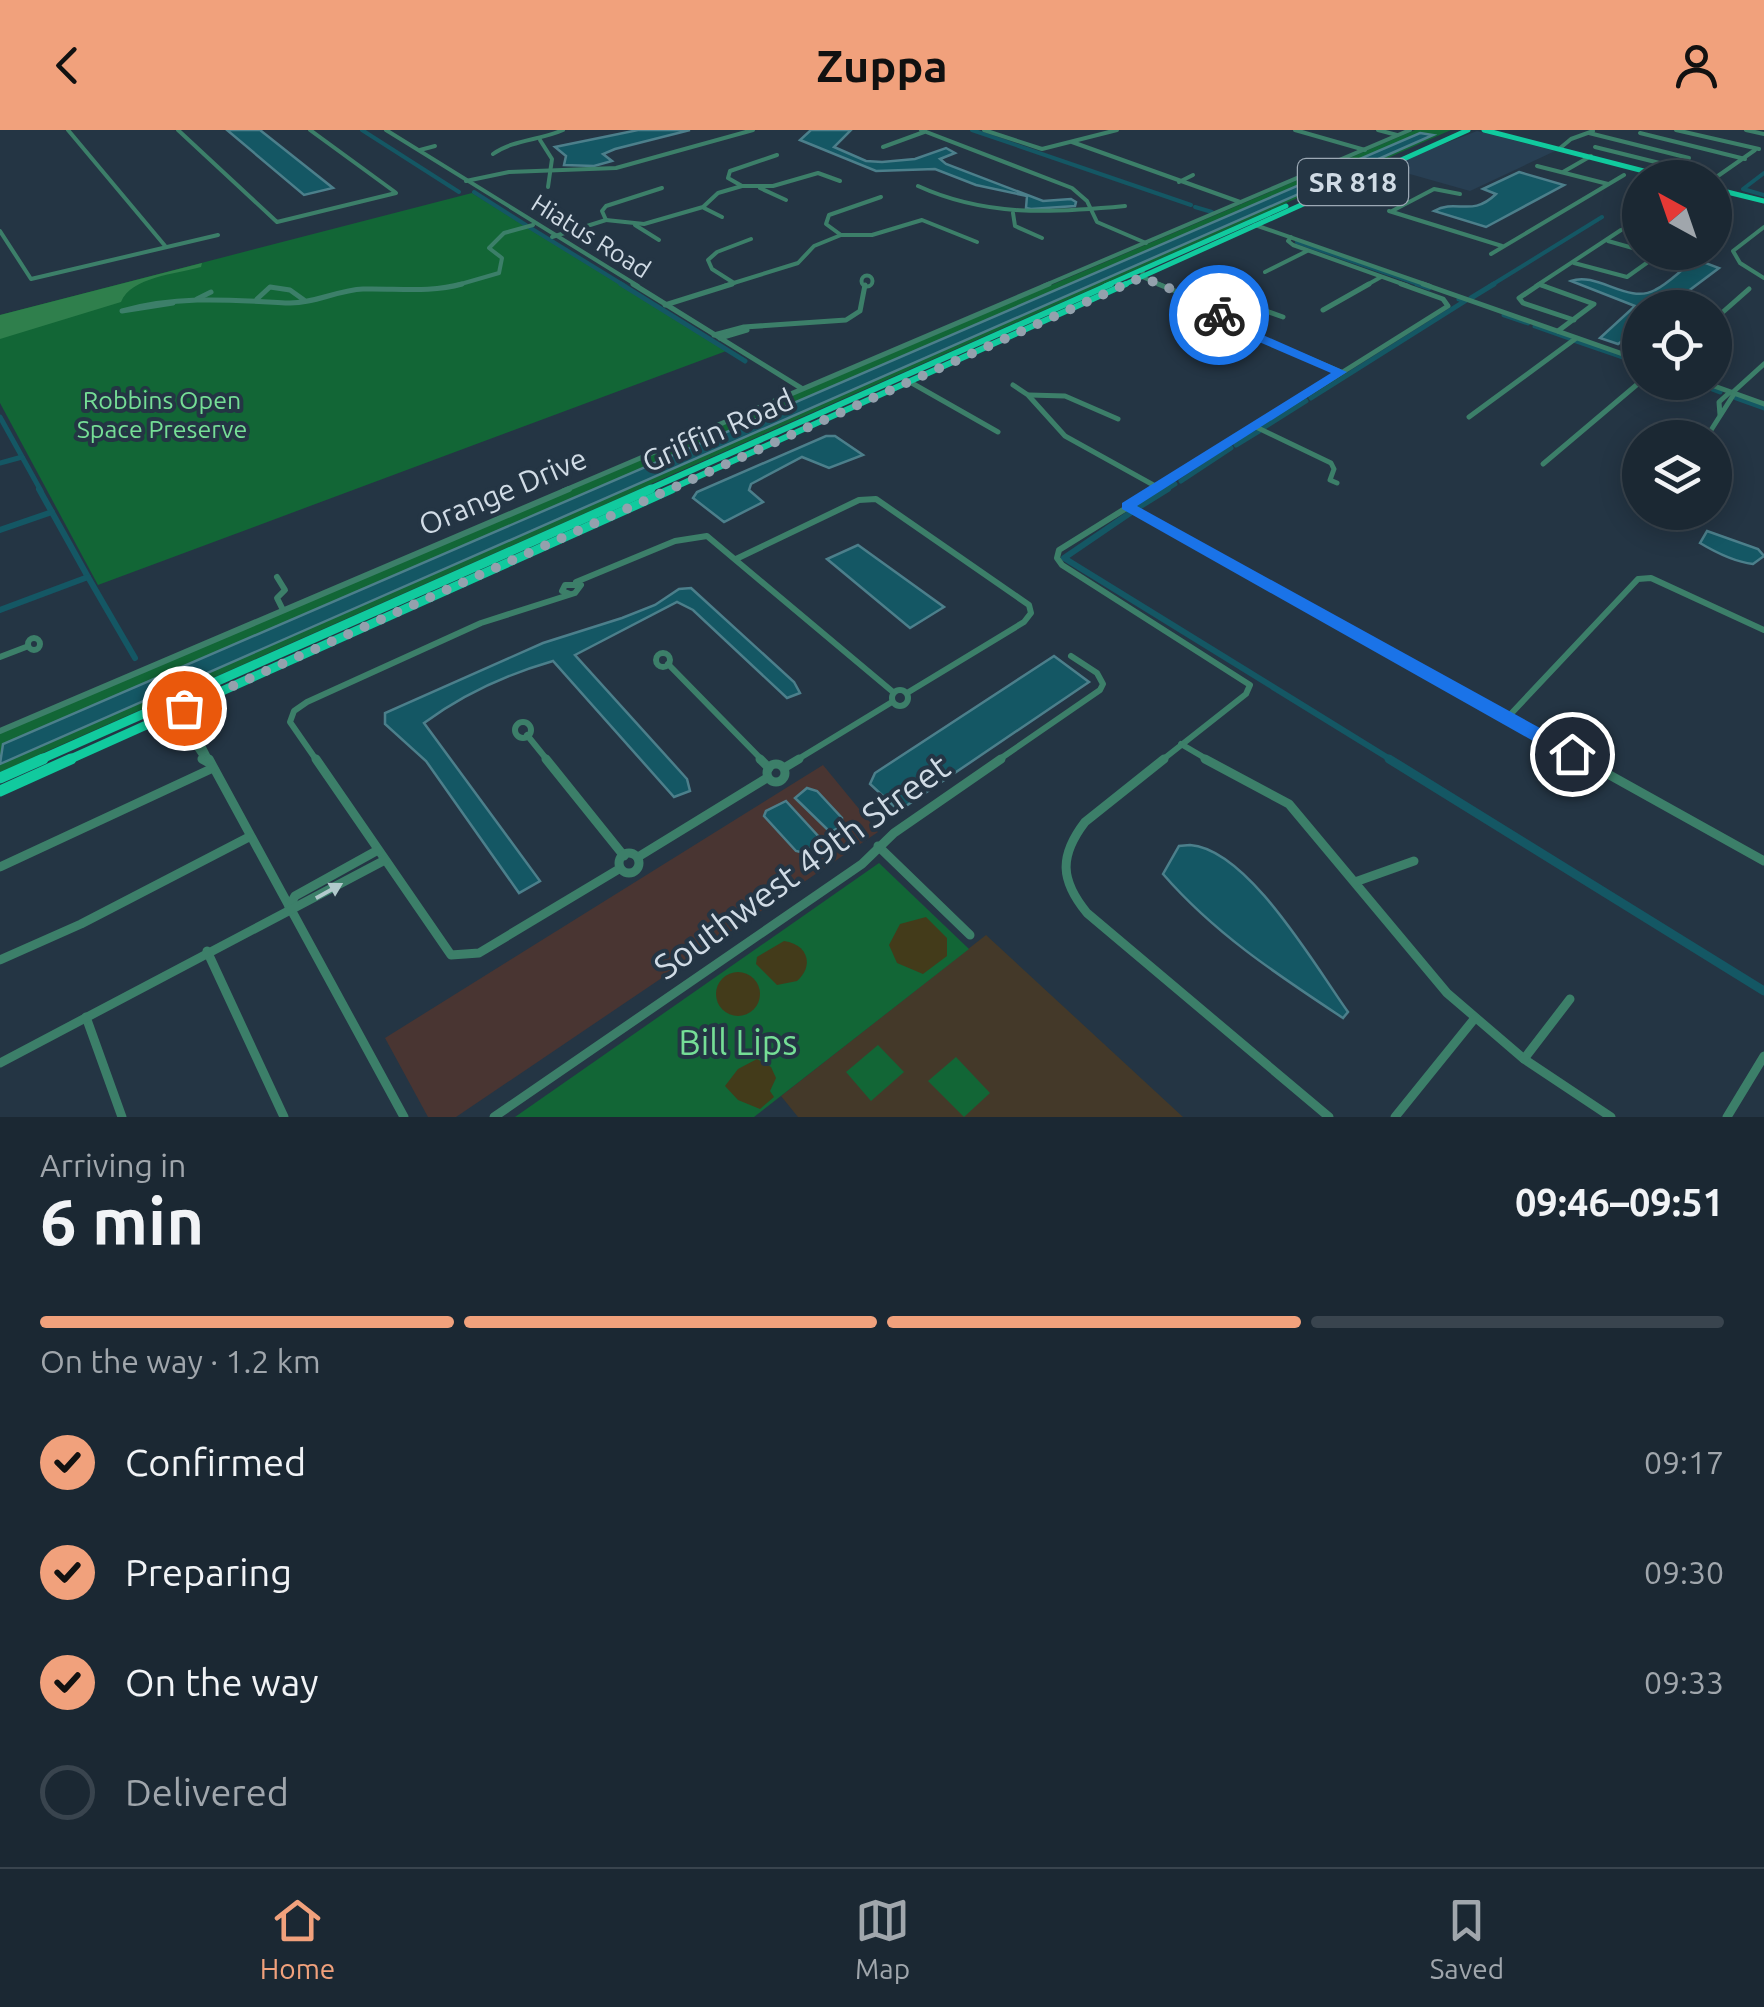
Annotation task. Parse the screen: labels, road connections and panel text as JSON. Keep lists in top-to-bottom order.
{
  "streets": {
    "main road": ["SR 818", "Griffin Road"],
    "street": ["Hiatus Road", "Orange Drive", "Southwest 49th Street"]
  },
  "crossings": [
    ["Hiatus Road", "Orange Drive"]
  ],
  "parks": ["Robbins Open Space Preserve", "Bill Lips"],
  "north": "top left",
  "page": {
    "header": "Zuppa",
    "heading": ["6 min", "Arriving in", "09:46–09:51"],
    "bar": "On the way · 1.2 km",
    "list": [
      ["Confirmed", "09:17"],
      ["Preparing", "09:30"],
      ["On the way", "09:33"],
      "Delivered"
    ],
    "tabs": ["Home", "Map", "Saved"]
  }
}
